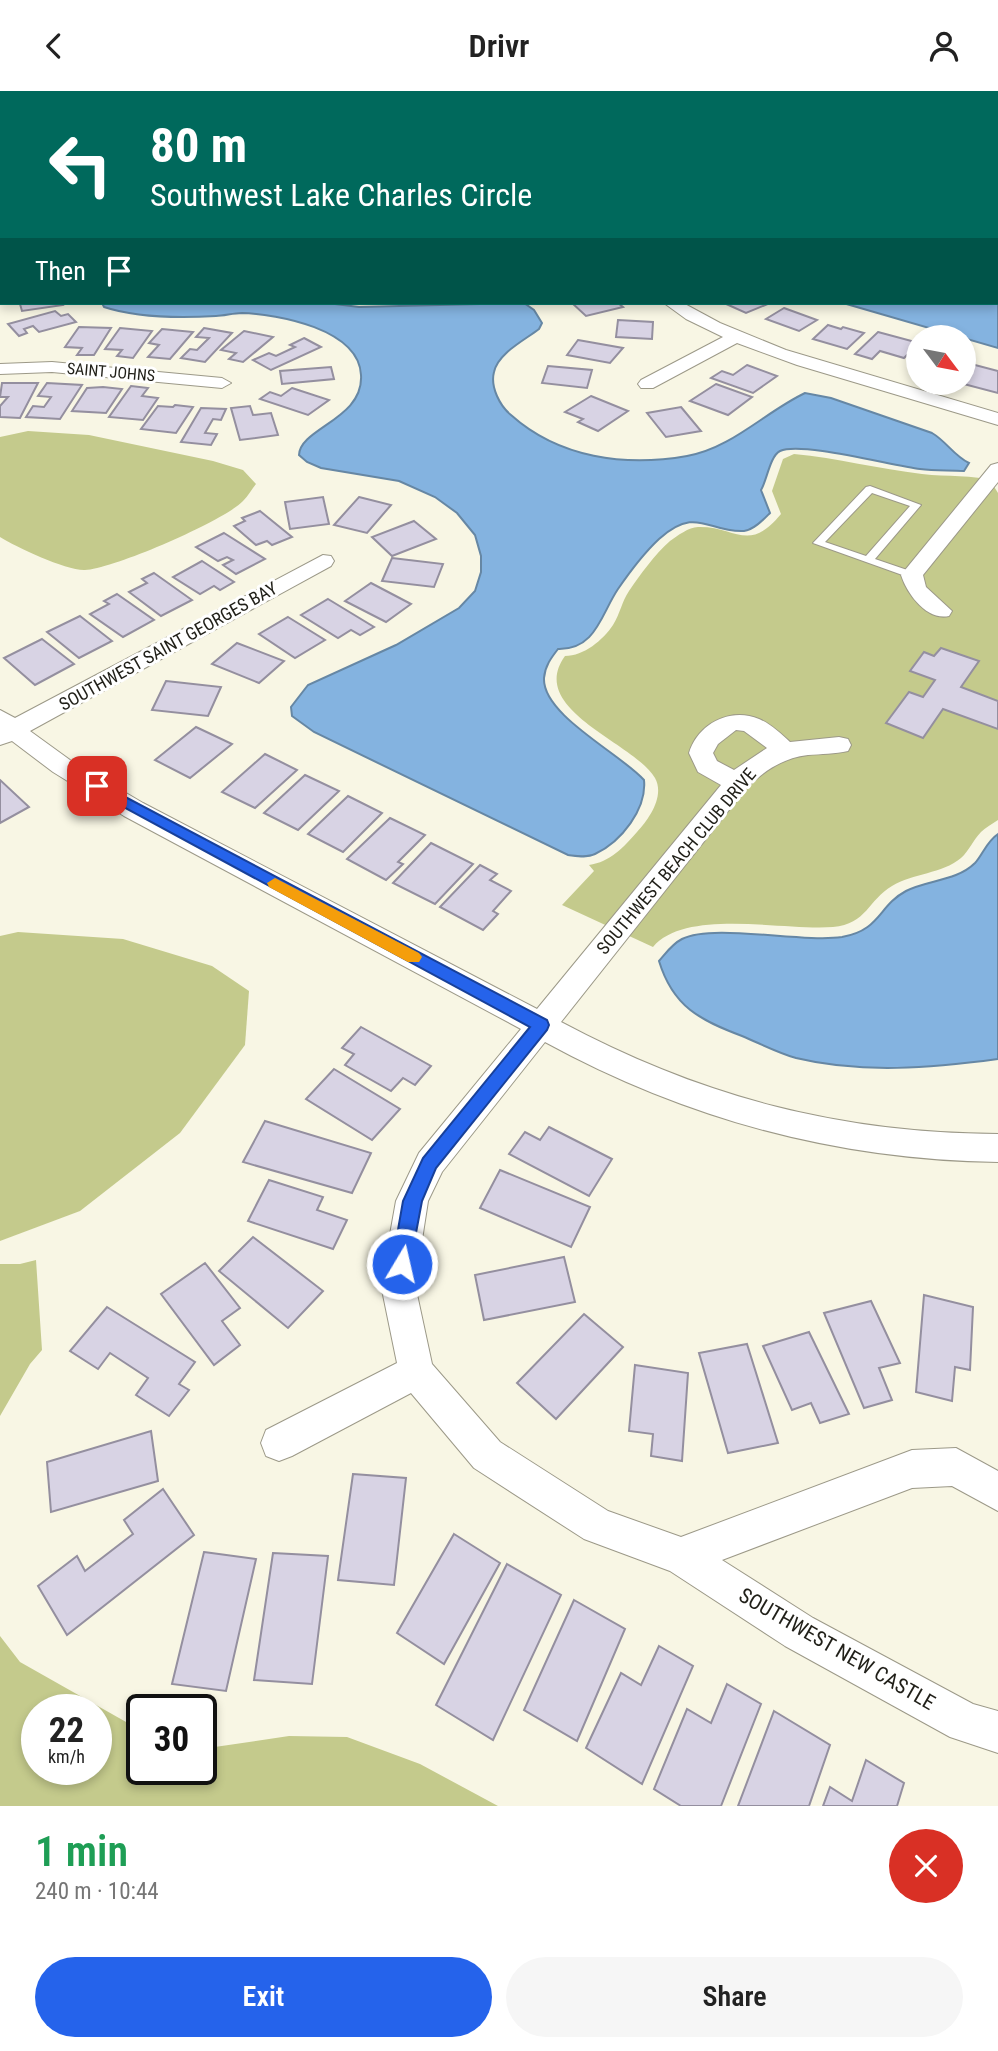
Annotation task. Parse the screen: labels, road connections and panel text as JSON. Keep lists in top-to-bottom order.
{
  "streets": {
    "street": [
      "SAINT JOHNS",
      "SOUTHWEST SAINT GEORGES BAY",
      "SOUTHWEST BEACH CLUB DRIVE",
      "SOUTHWEST NEW CASTLE"
    ]
  },
  "crossings": [
    ["SOUTHWEST BEACH CLUB DRIVE", "SOUTHWEST NEW CASTLE"]
  ],
  "north": "bottom right",
  "page": {
    "header": "Drivr",
    "turn": ["80 m", "Southwest Lake Charles Circle"],
    "then": "Then",
    "speed": "22 km/h",
    "limit": "30",
    "heading": ["1 min", "240 m · 10:44"],
    "buttons": ["Exit", "Share"]
  }
}
